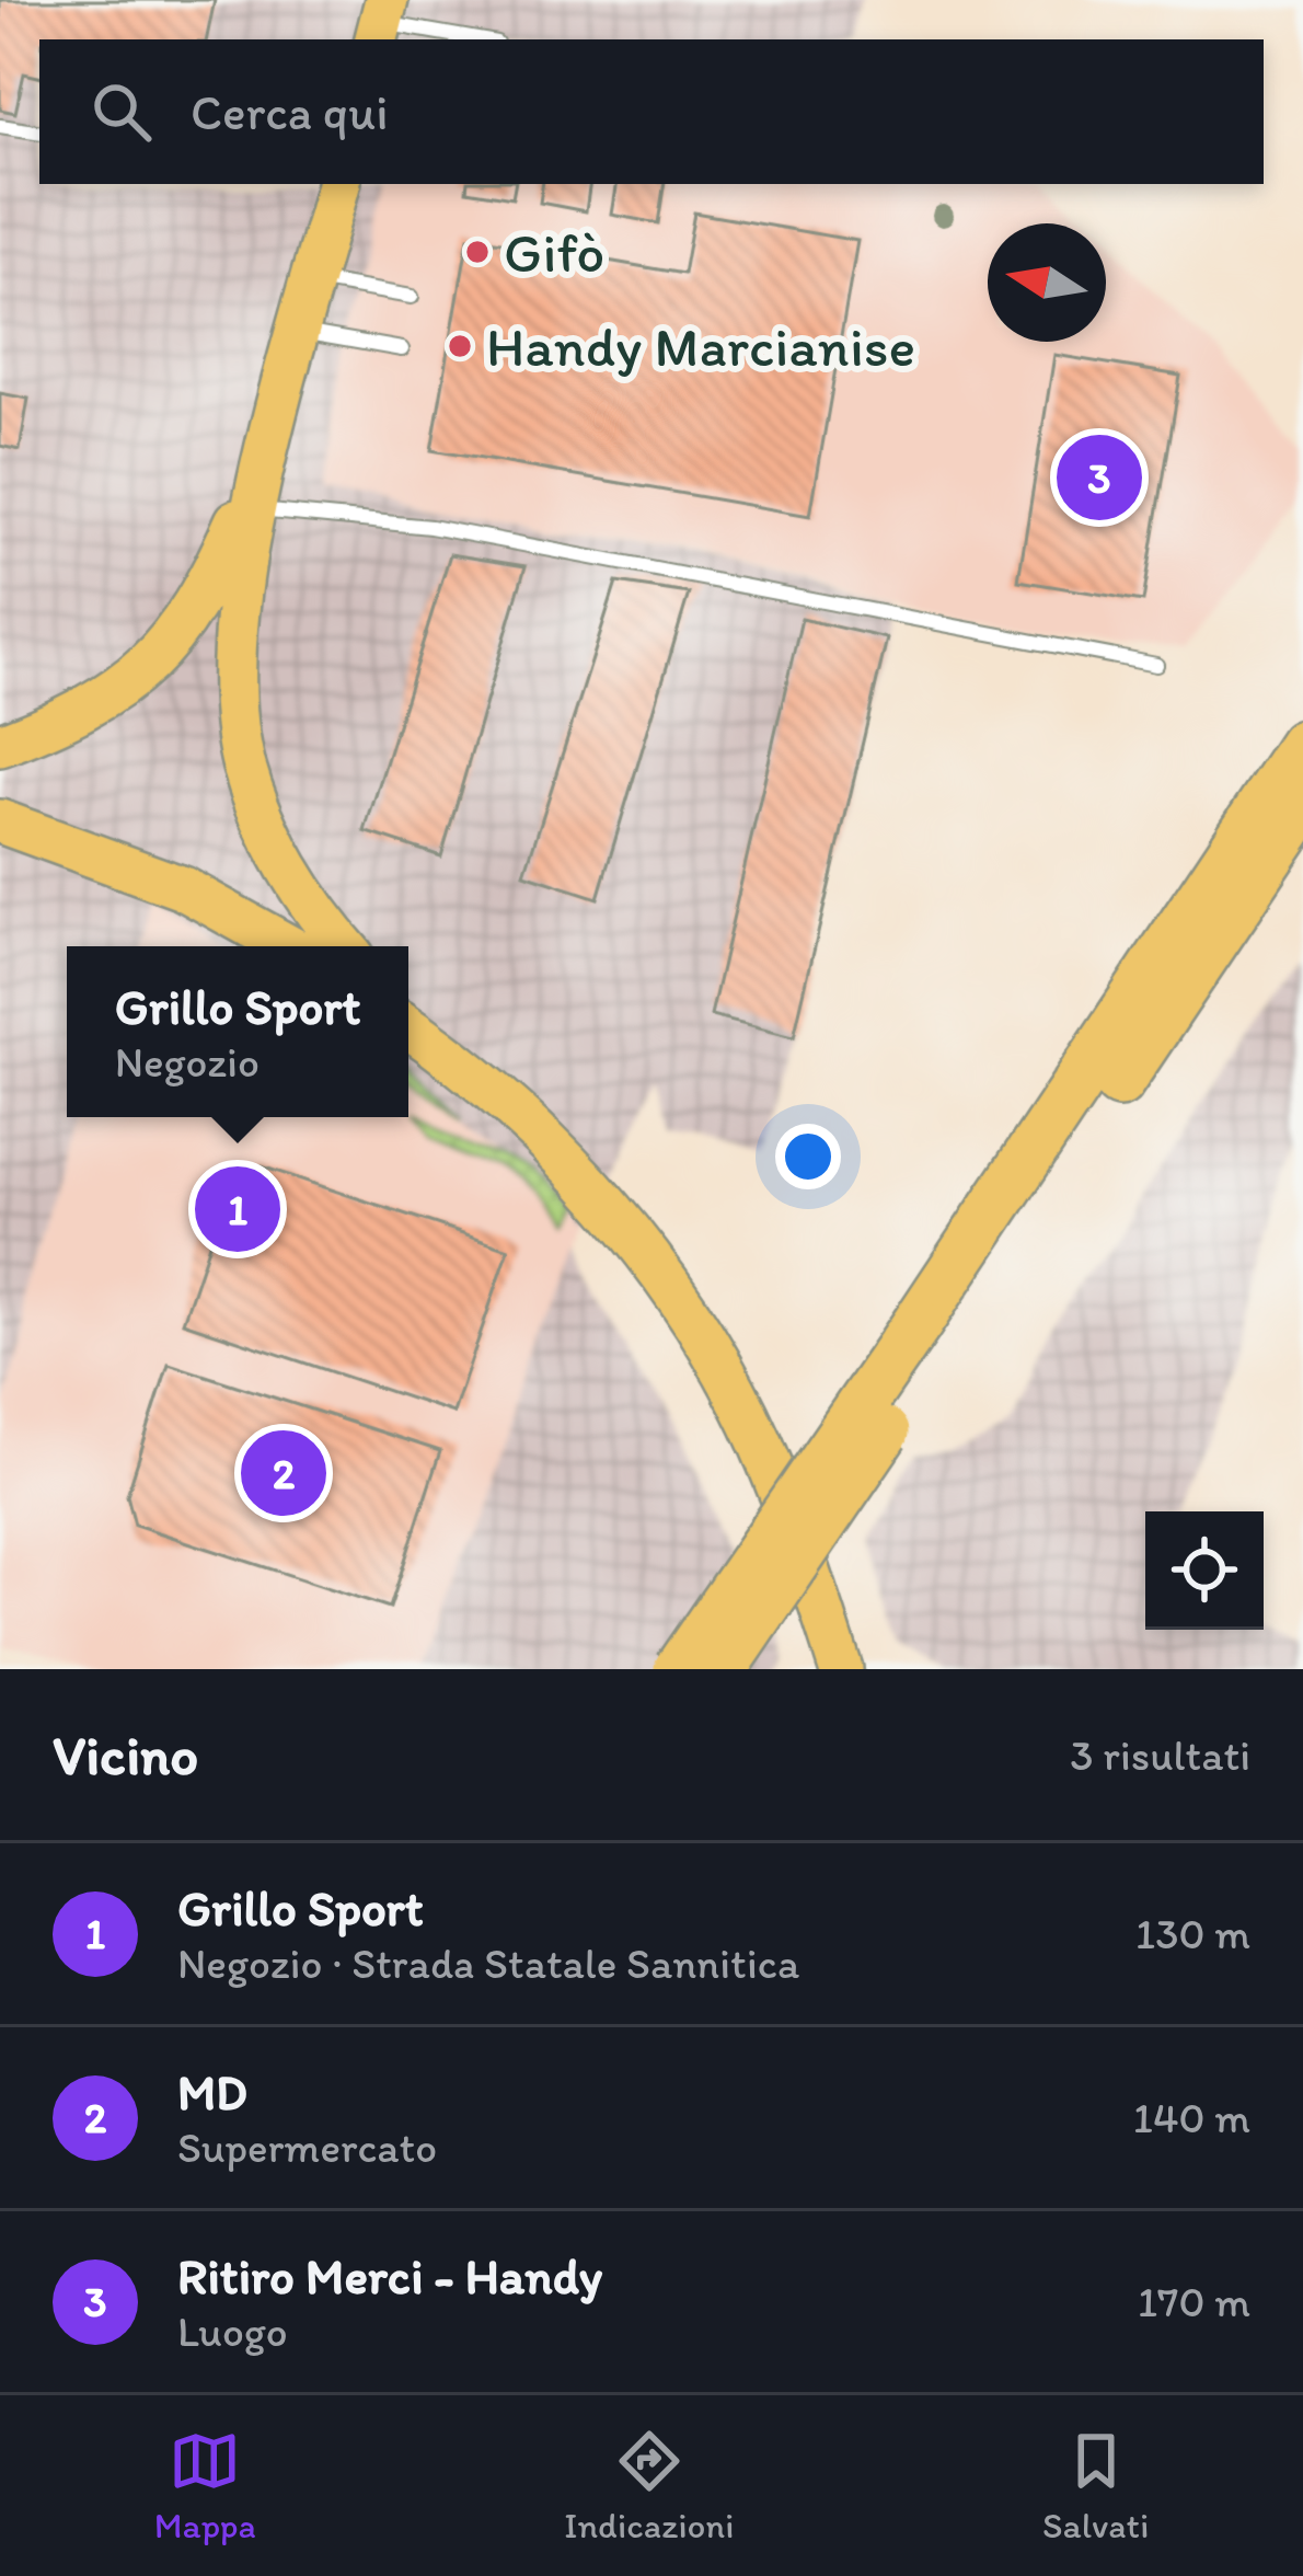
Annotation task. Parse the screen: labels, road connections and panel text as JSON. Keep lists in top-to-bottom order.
{
  "places": ["Gifò", "Handy Marcianise"],
  "north": "left",
  "page": {
    "search": "Cerca qui",
    "pins": ["3", "1", "2"],
    "popup": ["Grillo Sport", "Negozio"],
    "heading": ["Vicino", "3 risultati"],
    "list": [
      {
        "mark": "1",
        "name": "Grillo Sport",
        "note": "Negozio · Strada Statale Sannitica",
        "value": "130 m"
      },
      {
        "mark": "2",
        "name": "MD",
        "note": "Supermercato",
        "value": "140 m"
      },
      {
        "mark": "3",
        "name": "Ritiro Merci - Handy",
        "note": "Luogo",
        "value": "170 m"
      }
    ],
    "nav": ["Mappa", "Indicazioni", "Salvati"]
  }
}
